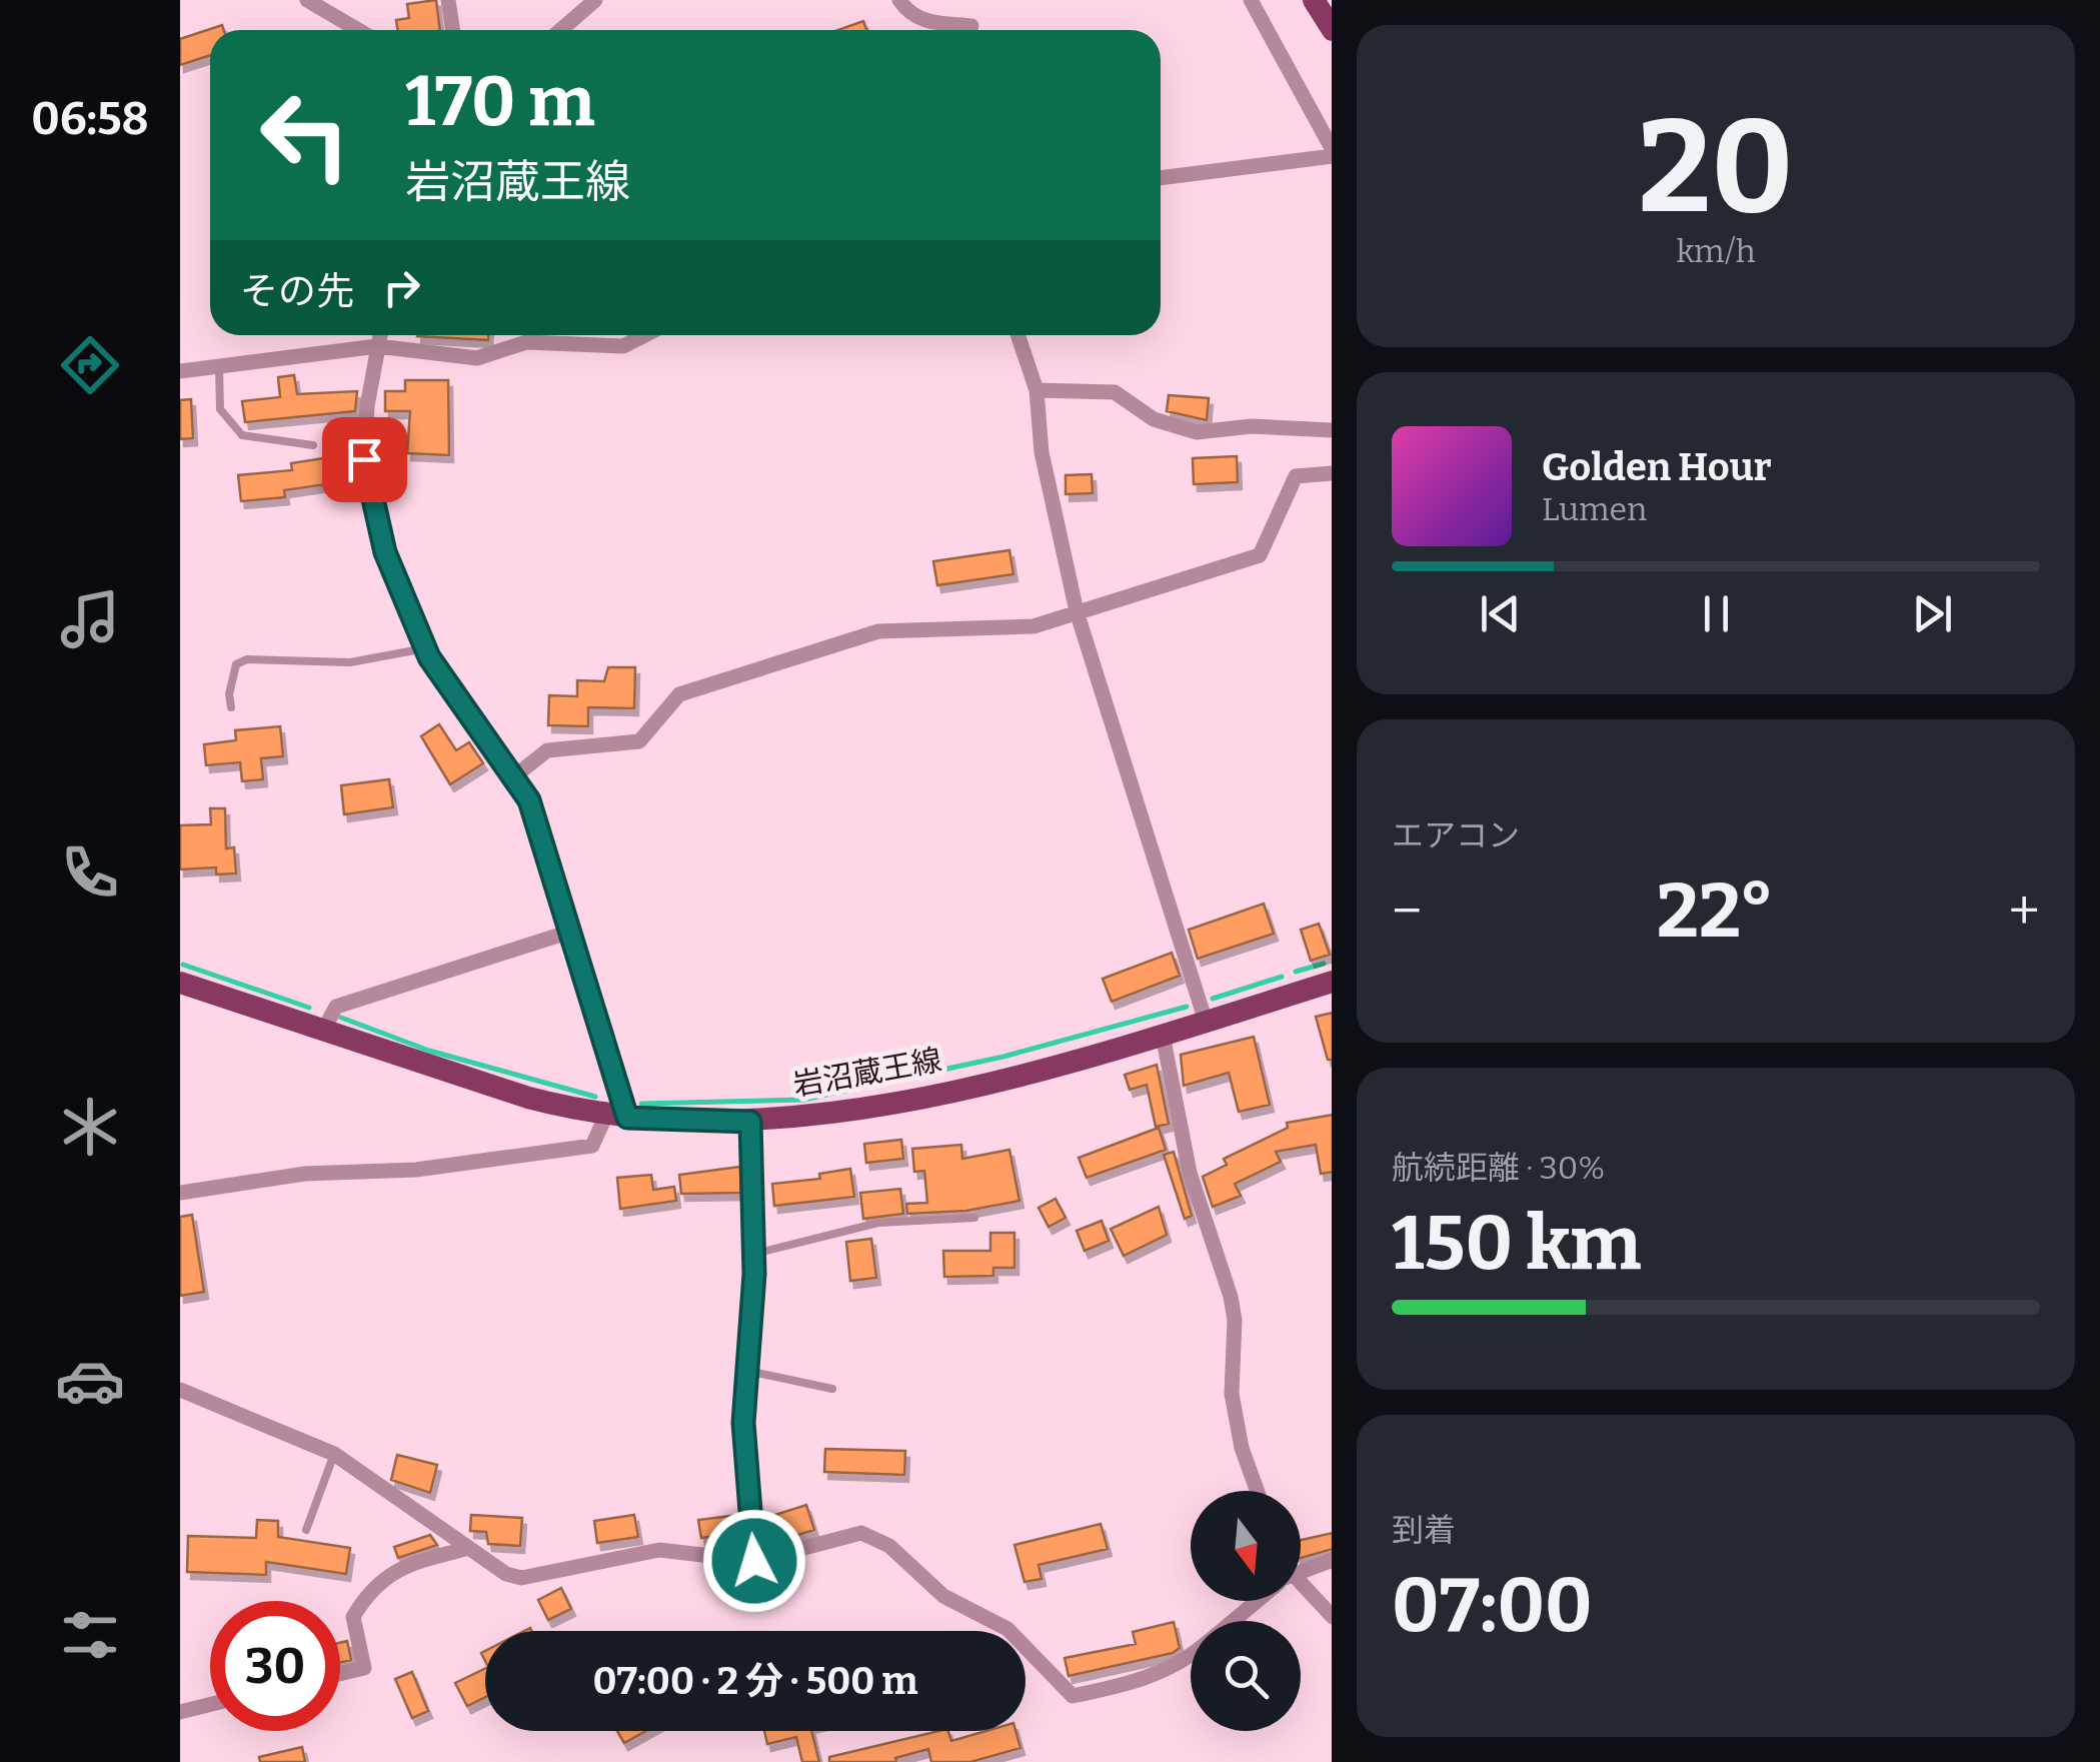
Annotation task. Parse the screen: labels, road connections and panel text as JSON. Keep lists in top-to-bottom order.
{
  "streets": {
    "main road": ["岩沼蔵王線"]
  },
  "north": "bottom",
  "page": {
    "tabs": "06:58",
    "tile": [
      ["20", "km/h"],
      "エアコン",
      ["航続距離 · 30%", "150 km"],
      ["到着", "07:00"]
    ],
    "turn": ["170 m", "岩沼蔵王線"],
    "then": "その先",
    "song": ["Golden Hour", "Lumen"],
    "heat": ["−", "22°", "+"],
    "limit": "30",
    "trip": "07:00 · 2 分 · 500 m"
  }
}
